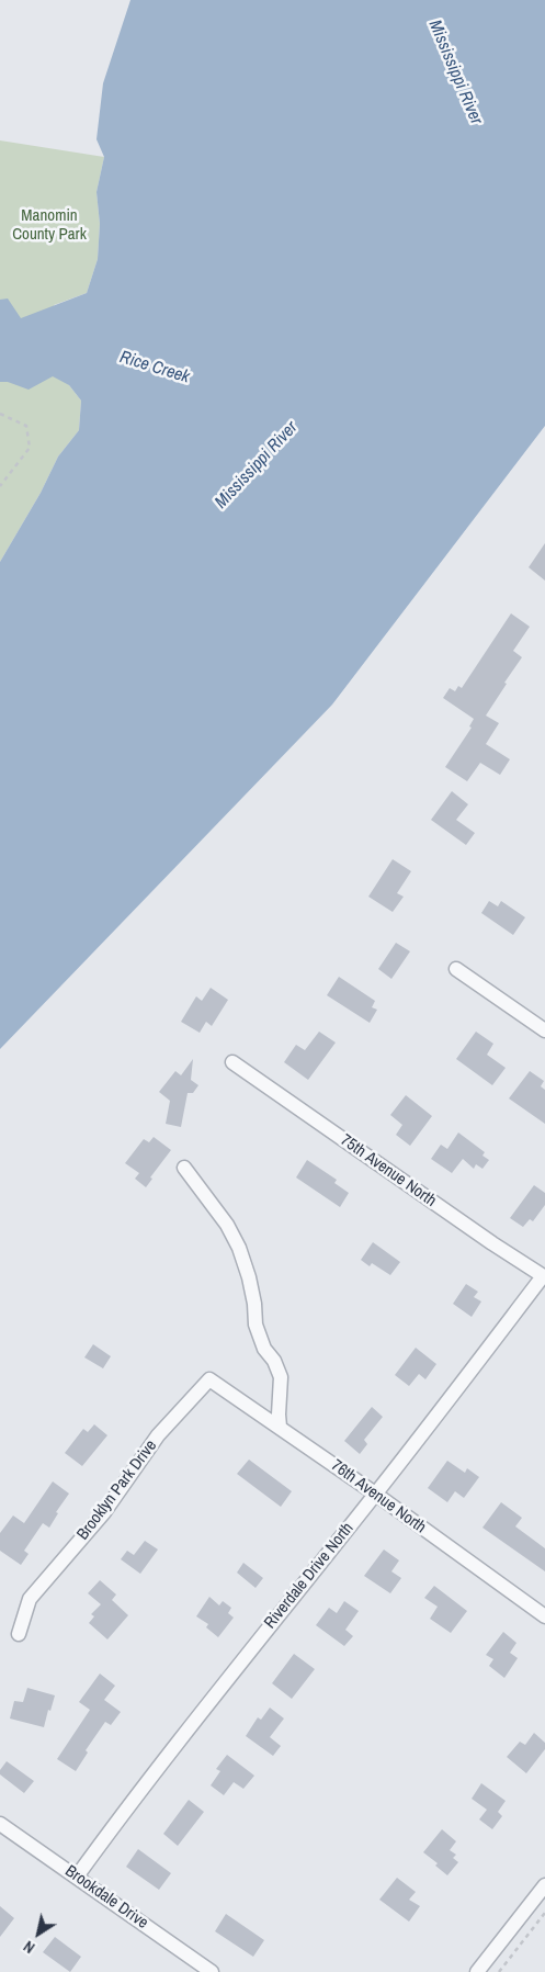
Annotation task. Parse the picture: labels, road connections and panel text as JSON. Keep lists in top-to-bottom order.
{
  "streets": {
    "street": [
      "75th Avenue North",
      "Brooklyn Park Drive",
      "76th Avenue North",
      "Riverdale Drive North",
      "Brookdale Drive"
    ]
  },
  "crossings": [
    ["75th Avenue North", "Riverdale Drive North"],
    ["Brooklyn Park Drive", "76th Avenue North"],
    ["76th Avenue North", "Riverdale Drive North"],
    ["Riverdale Drive North", "Brookdale Drive"]
  ],
  "water": ["Mississippi River", "Rice Creek"],
  "parks": ["Manomin County Park"],
  "north": "bottom left"
}
